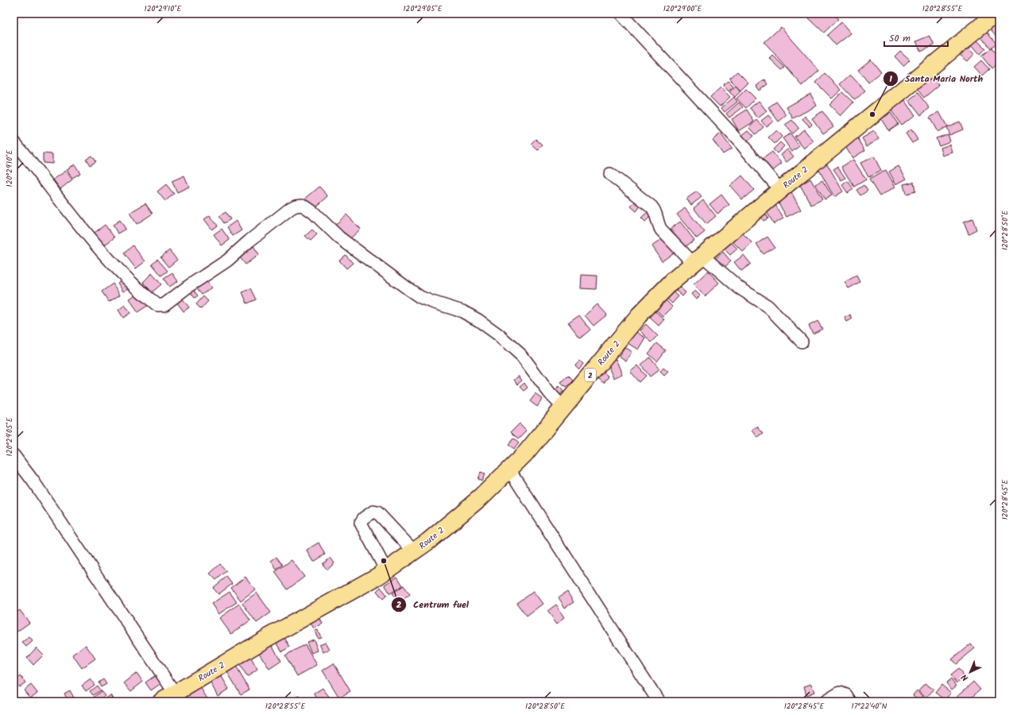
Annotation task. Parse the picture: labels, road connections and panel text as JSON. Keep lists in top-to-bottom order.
{
  "streets": {
    "highway": ["Route 2", "2"]
  },
  "places": ["Santa Maria North", "Centrum fuel"],
  "scale_bar": "50 m",
  "north": "bottom left",
  "coordinates": [
    "120°29'10\"E",
    "120°29'05\"E",
    "120°29'00\"E",
    "120°28'55\"E",
    "120°28'50\"E",
    "120°28'45\"E",
    "17°22'40\"N"
  ]
}
